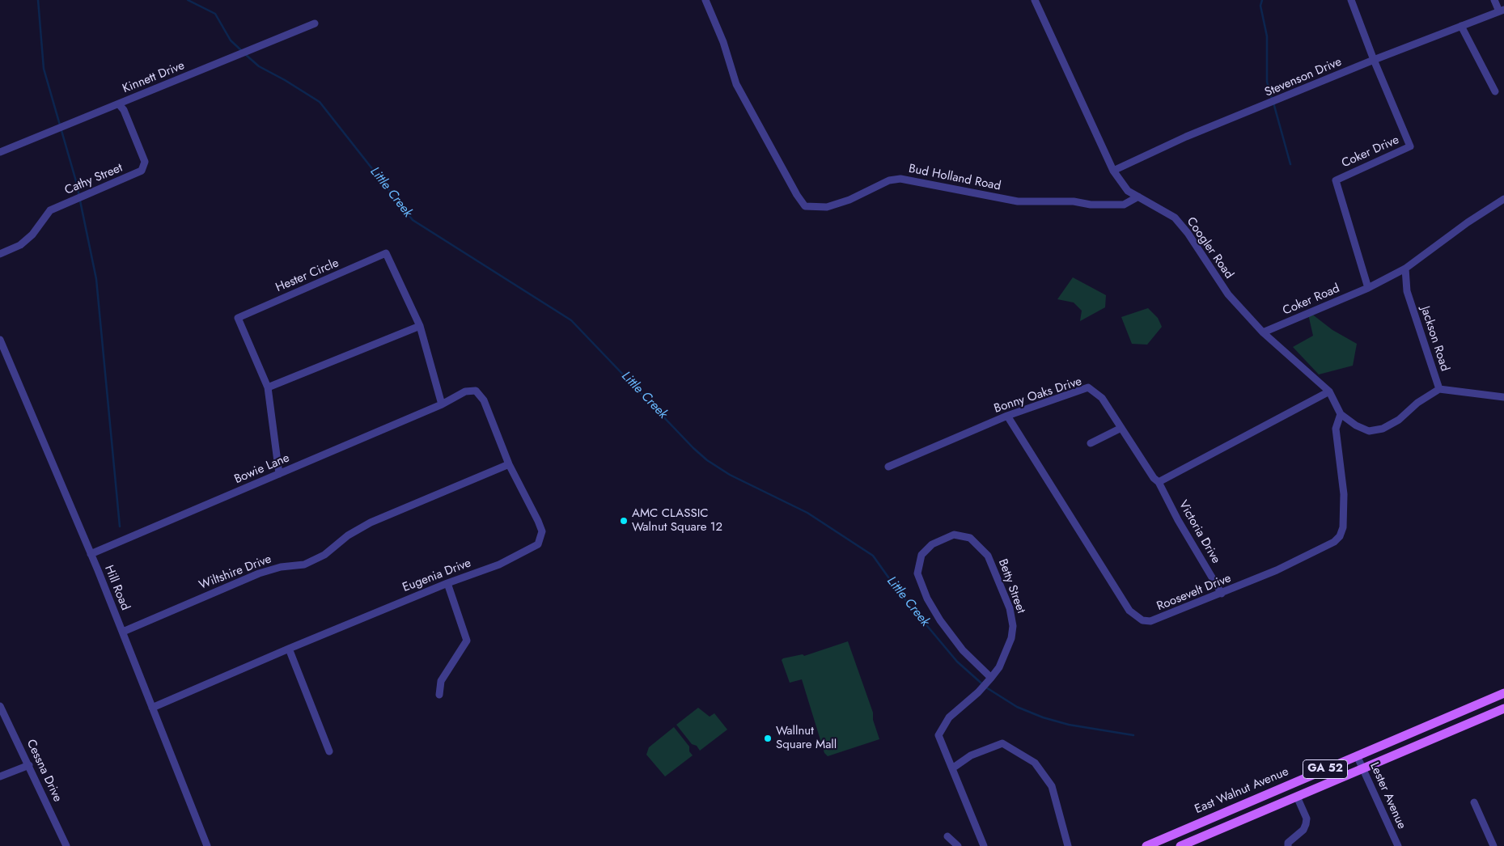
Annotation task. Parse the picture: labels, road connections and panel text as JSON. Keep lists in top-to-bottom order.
{
  "streets": {
    "main road": ["GA 52", "East Walnut Avenue"],
    "street": [
      "Kinnett Drive",
      "Stevenson Drive",
      "Coker Drive",
      "Bud Holland Road",
      "Cathy Street",
      "Coogler Road",
      "Hester Circle",
      "Coker Road",
      "Jackson Road",
      "Bonny Oaks Drive",
      "Bowie Lane",
      "Victoria Drive",
      "Wiltshire Drive",
      "Eugenia Drive",
      "Betty Street",
      "Hill Road",
      "Roosevelt Drive",
      "Cessna Drive",
      "Lester Avenue"
    ]
  },
  "crossings": [
    ["Kinnett Drive", "Cathy Street"],
    ["Stevenson Drive", "Coker Drive"],
    ["Stevenson Drive", "Coogler Road"],
    ["Coker Drive", "Coker Road"],
    ["Bud Holland Road", "Coogler Road"],
    ["Coogler Road", "Coker Road"],
    ["Coogler Road", "Roosevelt Drive"],
    ["Hester Circle", "Bowie Lane"],
    ["Hester Circle", "Eugenia Drive"],
    ["Bonny Oaks Drive", "Victoria Drive"],
    ["Bonny Oaks Drive", "Roosevelt Drive"],
    ["Bowie Lane", "Eugenia Drive"],
    ["Bowie Lane", "Hill Road"],
    ["Victoria Drive", "Roosevelt Drive"],
    ["Wiltshire Drive", "Eugenia Drive"],
    ["Wiltshire Drive", "Hill Road"],
    ["Eugenia Drive", "Hill Road"],
    ["GA 52", "Lester Avenue"],
    ["East Walnut Avenue", "Lester Avenue"]
  ],
  "water": ["Little Creek"],
  "places": ["AMC CLASSIC Walnut Square 12", "Wallnut Square Mall"]
}
